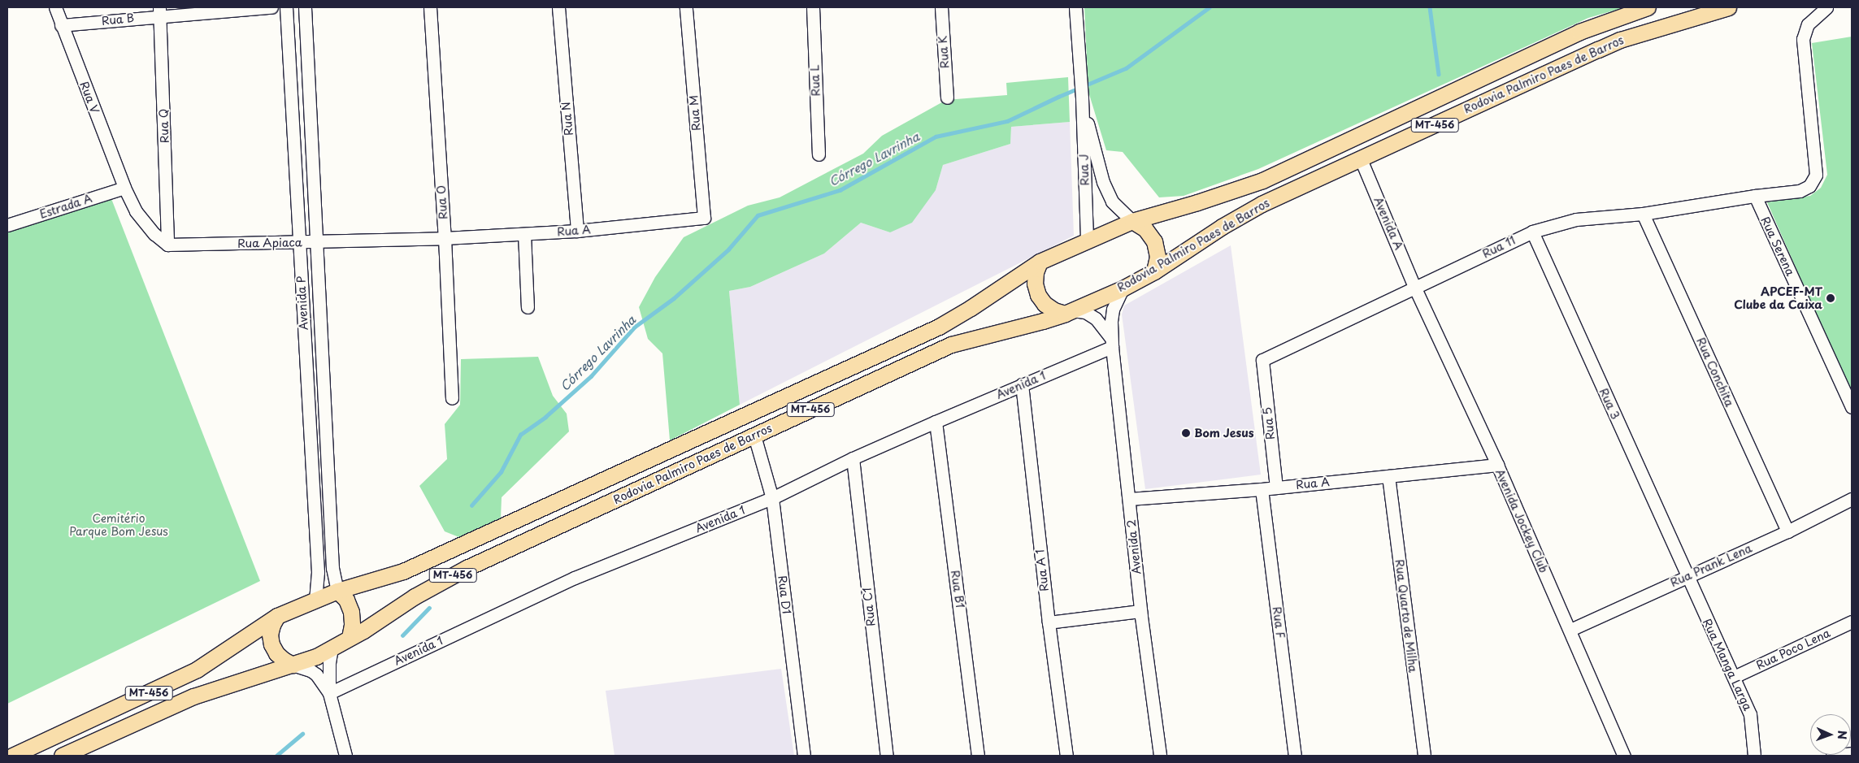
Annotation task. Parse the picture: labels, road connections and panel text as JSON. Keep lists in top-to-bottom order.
{
  "streets": {
    "main road": ["Rodovia Palmiro Paes de Barros", "MT-456"],
    "street": [
      "Rua B",
      "Rua K",
      "Rua L",
      "Rua V",
      "Rua M",
      "Rua N",
      "Rua Q",
      "Rua J",
      "Rua O",
      "Estrada A",
      "Avenida A",
      "Rua A",
      "Rua Apiaca",
      "Rua Serena",
      "Rua 11",
      "Avenida P",
      "Rua Conchita",
      "Avenida 1",
      "Rua 3",
      "Rua 5",
      "Avenida Jockey Club",
      "Avenida 2",
      "Rua Prank Lena",
      "Rua A 1",
      "Rua B1",
      "Rua D1",
      "Rua C1",
      "Rua Quarto de Milha",
      "Rua F",
      "Rua Poco Lena",
      "Rua Manga Larga"
    ]
  },
  "crossings": [
    ["Rua B", "Rua V"],
    ["Rua B", "Rua Q"],
    ["Rodovia Palmiro Paes de Barros", "Rua J"],
    ["Rodovia Palmiro Paes de Barros", "Avenida A"],
    ["Rodovia Palmiro Paes de Barros", "Avenida P"],
    ["Rodovia Palmiro Paes de Barros", "Avenida 2"],
    ["Rodovia Palmiro Paes de Barros", "Rua D1"],
    ["Rua V", "Estrada A"],
    ["Rua M", "Rua A"],
    ["Rua N", "Rua A"],
    ["Rua Q", "Rua Apiaca"],
    ["Rua O", "Rua A"],
    ["Rua O", "Rua Apiaca"],
    ["Avenida A", "Rua 11"],
    ["Avenida A", "Avenida Jockey Club"],
    ["Rua A", "Rua Apiaca"],
    ["Rua A", "Rua 5"],
    ["Rua A", "Avenida Jockey Club"],
    ["Rua A", "Avenida 2"],
    ["Rua A", "Rua Quarto de Milha"],
    ["Rua A", "Rua F"],
    ["Rua Apiaca", "Avenida P"],
    ["Rua Serena", "Rua 11"],
    ["Rua 11", "Rua Conchita"],
    ["Rua 11", "Rua 3"],
    ["Rua 11", "Rua 5"],
    ["Rua 11", "Avenida Jockey Club"],
    ["Rua Conchita", "Rua Prank Lena"],
    ["Avenida 1", "Avenida 2"],
    ["Avenida 1", "Rua A 1"],
    ["Avenida 1", "Rua B1"],
    ["Avenida 1", "Rua D1"],
    ["Avenida 1", "Rua C1"],
    ["Rua 3", "Rua Prank Lena"],
    ["Rua 3", "Rua Manga Larga"],
    ["Avenida Jockey Club", "Rua Prank Lena"],
    ["Rua Prank Lena", "Rua Manga Larga"],
    ["Rua Poco Lena", "Rua Manga Larga"]
  ],
  "water": ["Córrego Lavrinha"],
  "parks": ["Cemitério Parque Bom Jesus"],
  "places": ["APCEF-MT Clube da Caixa", "Bom Jesus"],
  "north": "right"
}
